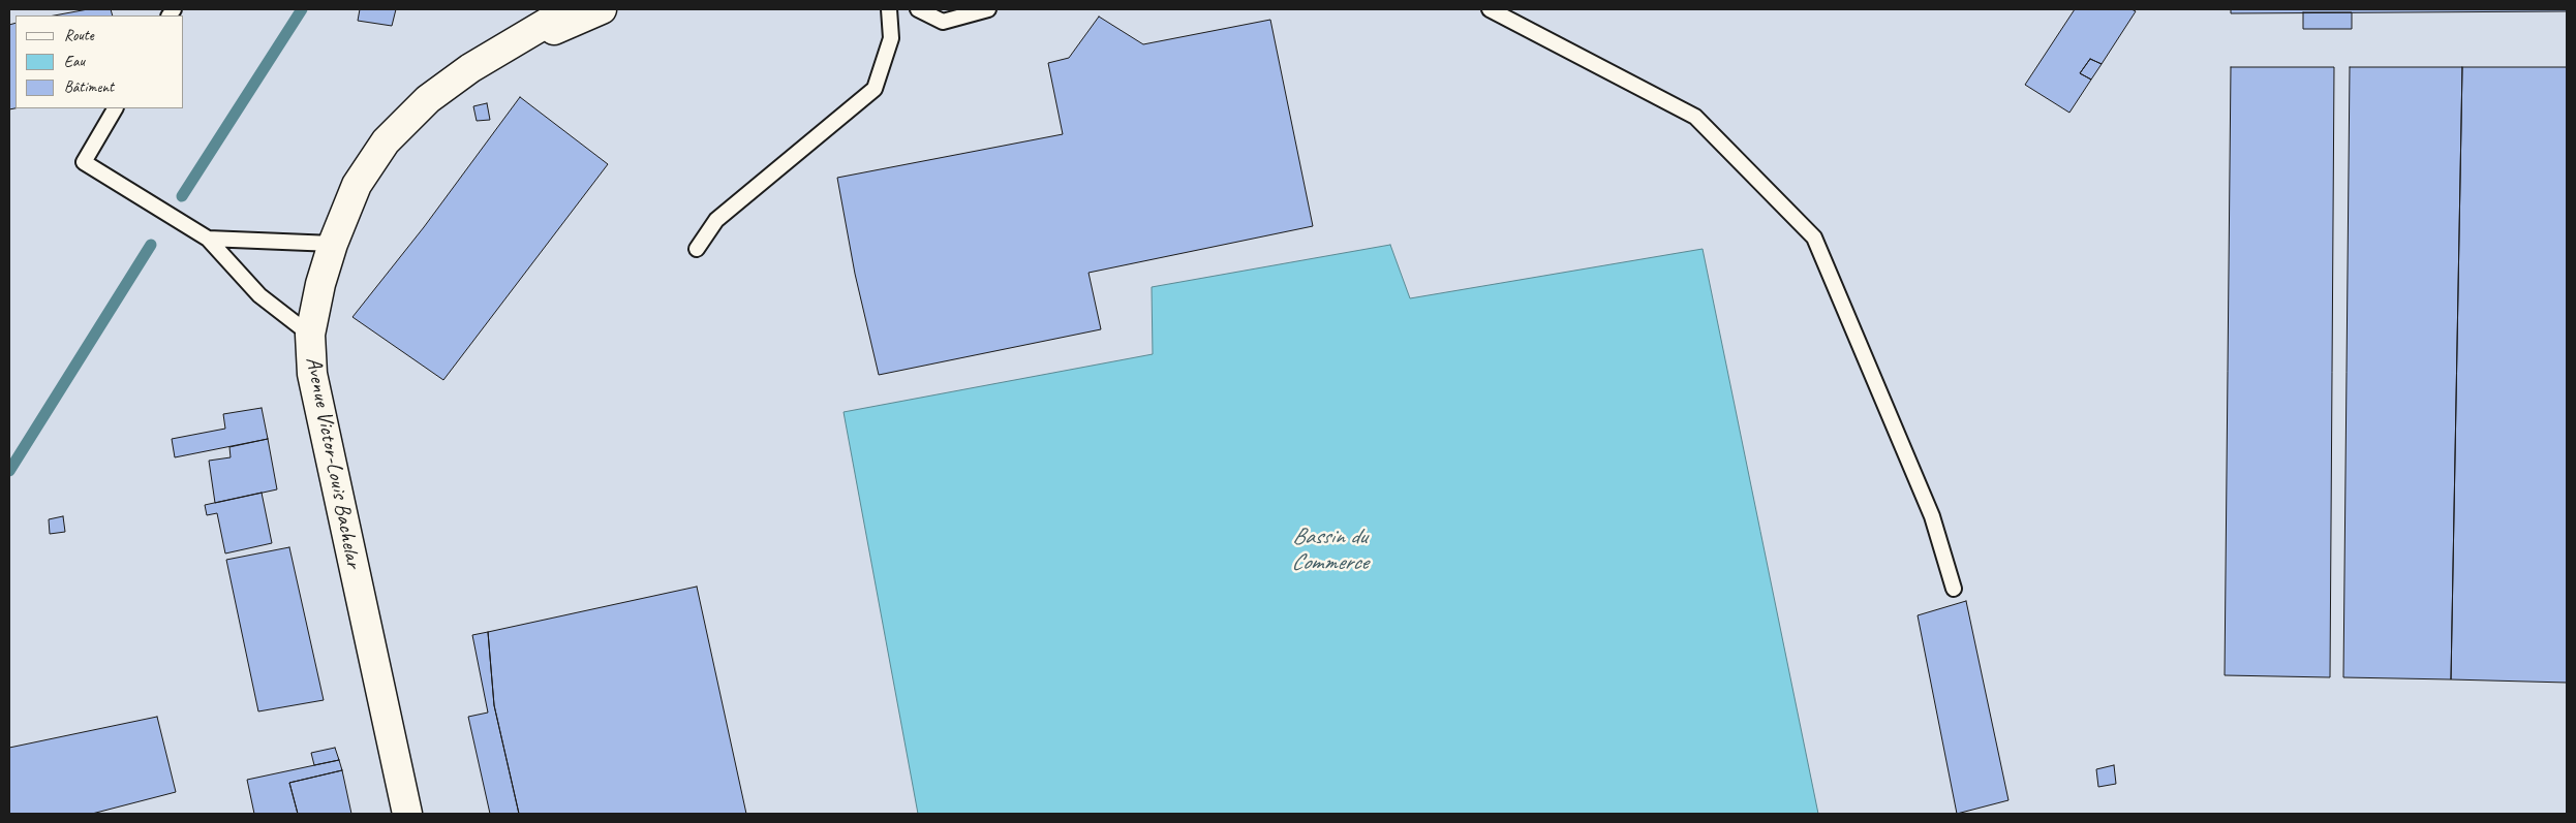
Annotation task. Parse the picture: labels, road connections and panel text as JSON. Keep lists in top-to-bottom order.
{
  "streets": {
    "street": ["Avenue Victor-Louis Bachelar"]
  },
  "water": ["Bassin du Commerce"],
  "legend": ["Route", "Eau", "Bâtiment"]
}
